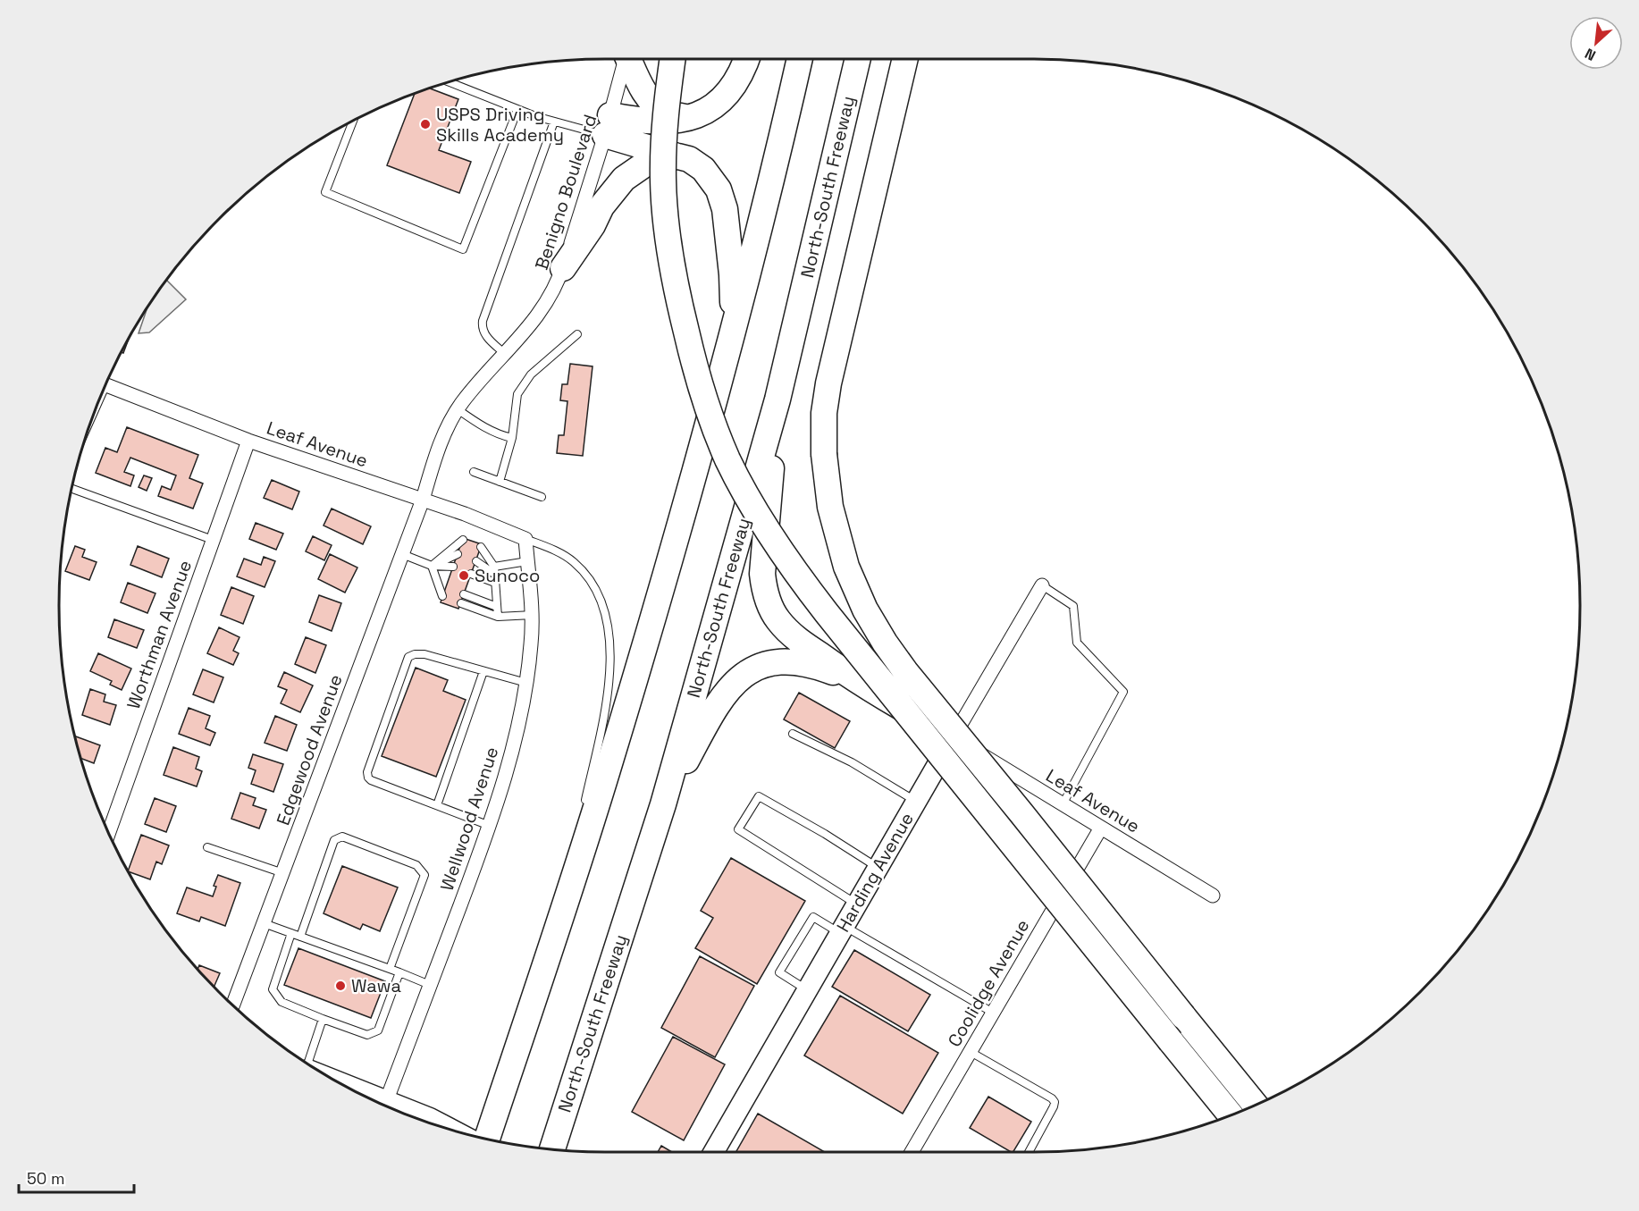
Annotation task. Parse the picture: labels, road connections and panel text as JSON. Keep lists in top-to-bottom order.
{
  "streets": {
    "highway": ["North-South Freeway"],
    "main road": ["Harding Avenue"],
    "street": [
      "Benigno Boulevard",
      "Leaf Avenue",
      "Worthman Avenue",
      "Edgewood Avenue",
      "Wellwood Avenue",
      "Coolidge Avenue"
    ]
  },
  "crossings": [
    ["Benigno Boulevard", "Leaf Avenue"],
    ["Benigno Boulevard", "Edgewood Avenue"],
    ["Leaf Avenue", "Worthman Avenue"],
    ["Leaf Avenue", "Edgewood Avenue"],
    ["Leaf Avenue", "Wellwood Avenue"],
    ["Leaf Avenue", "Harding Avenue"],
    ["Leaf Avenue", "Coolidge Avenue"]
  ],
  "places": ["USPS Driving Skills Academy", "Sunoco", "Wawa"],
  "scale_bar": "50 m",
  "north": "bottom left"
}
